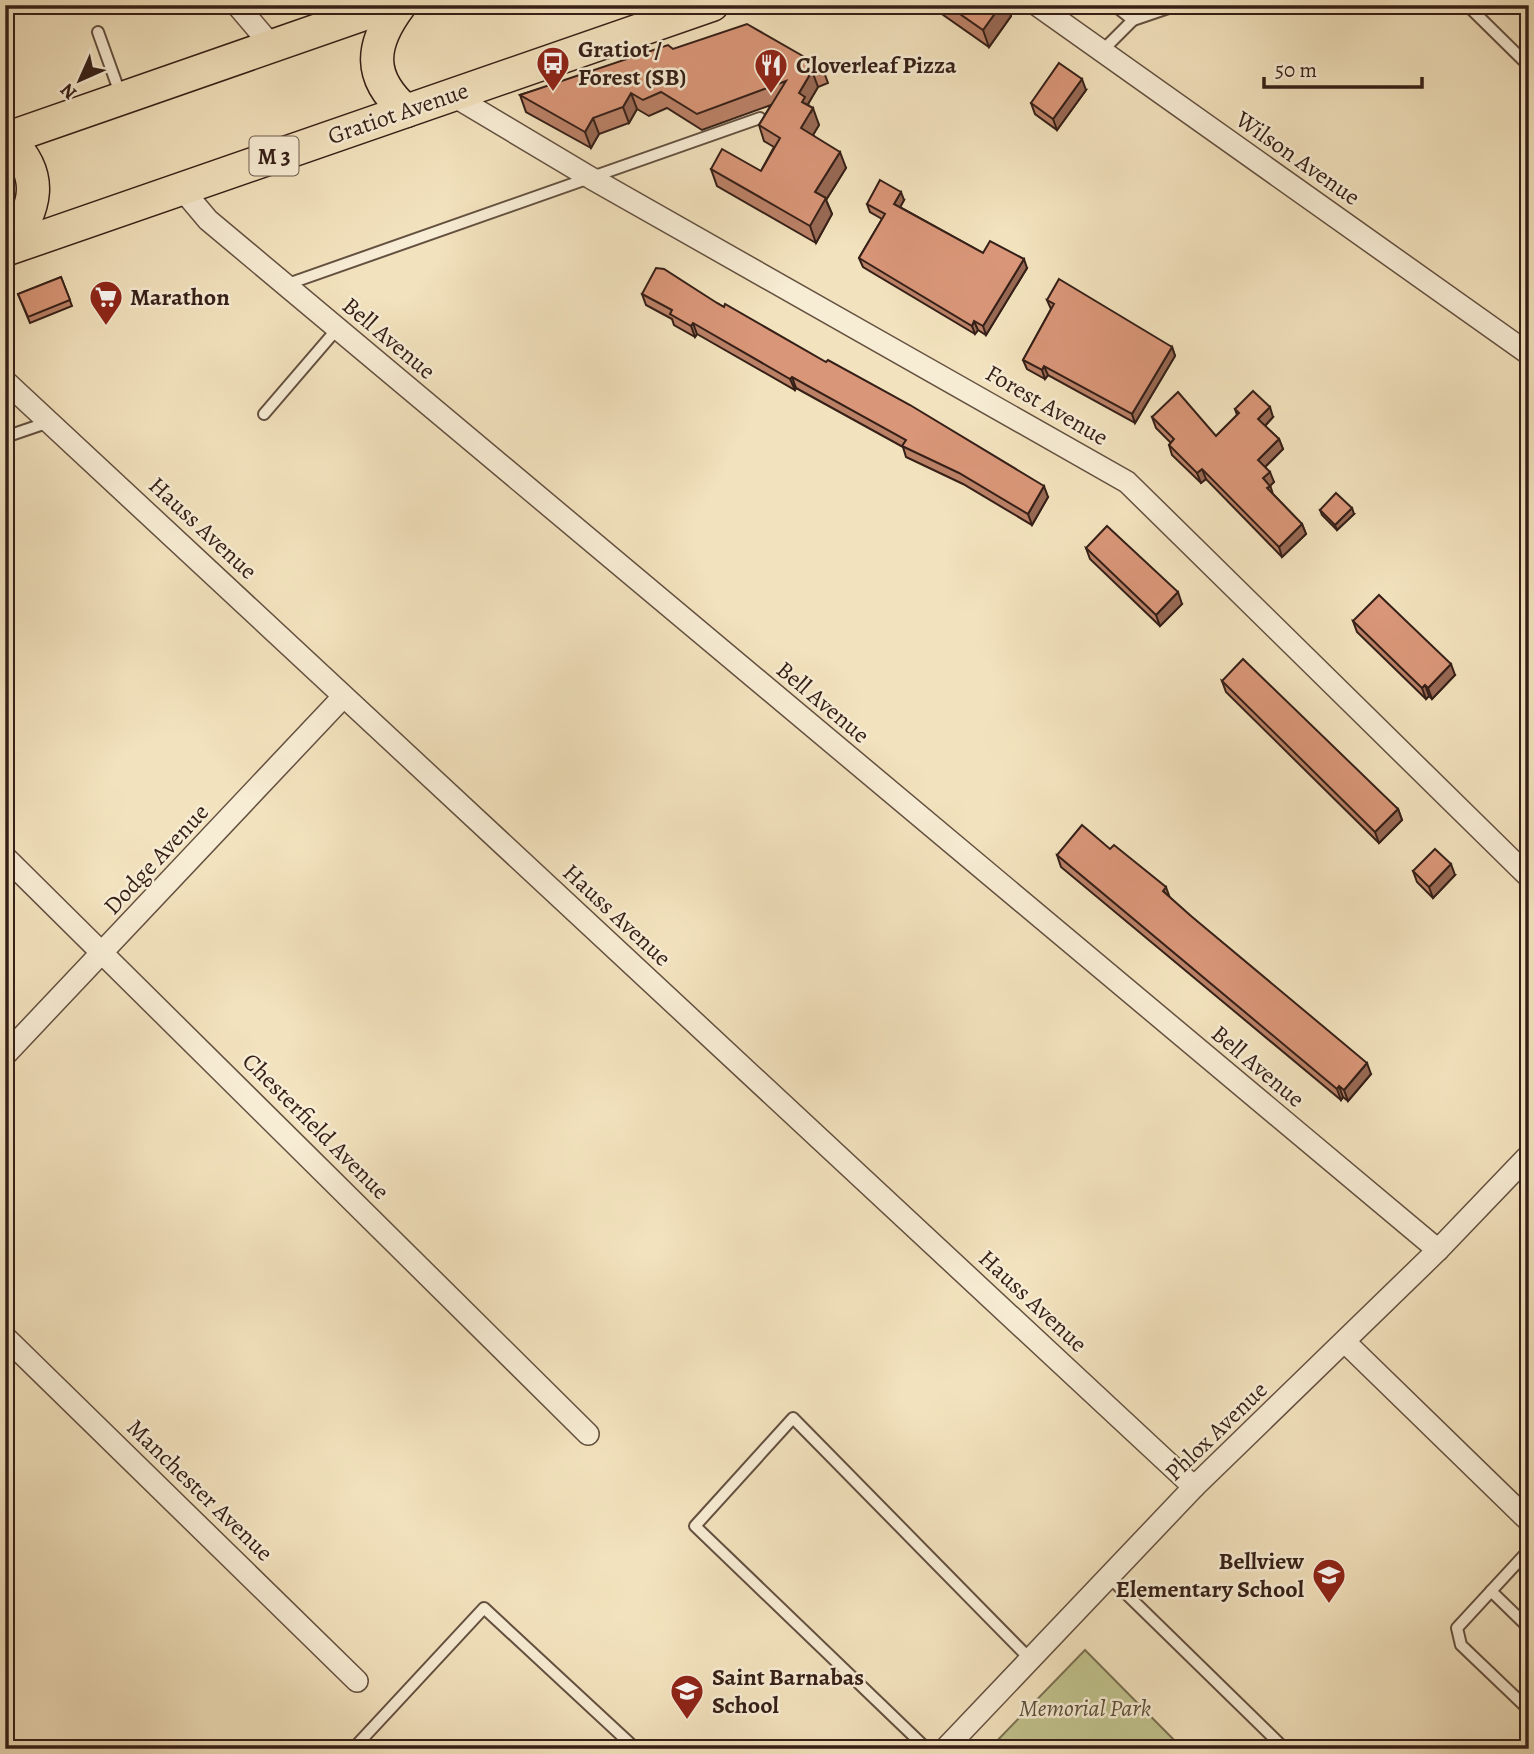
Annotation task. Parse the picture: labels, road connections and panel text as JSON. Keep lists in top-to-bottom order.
{
  "streets": {
    "main road": ["Gratiot Avenue", "M 3"],
    "street": [
      "Wilson Avenue",
      "Bell Avenue",
      "Forest Avenue",
      "Hauss Avenue",
      "Dodge Avenue",
      "Chesterfield Avenue",
      "Phlox Avenue",
      "Manchester Avenue"
    ]
  },
  "crossings": [
    ["Gratiot Avenue", "Bell Avenue"],
    ["Gratiot Avenue", "Forest Avenue"],
    ["Bell Avenue", "Phlox Avenue"],
    ["Hauss Avenue", "Dodge Avenue"],
    ["Hauss Avenue", "Phlox Avenue"],
    ["Dodge Avenue", "Chesterfield Avenue"]
  ],
  "parks": ["Memorial Park"],
  "places": {
    "bus stop": ["Gratiot / Forest (SB)"],
    "restaurant": ["Cloverleaf Pizza"],
    "supermarket": ["Marathon"],
    "school or university": ["Bellview Elementary School", "Saint Barnabas School"]
  },
  "scale_bar": "50 m",
  "north": "bottom left"
}
